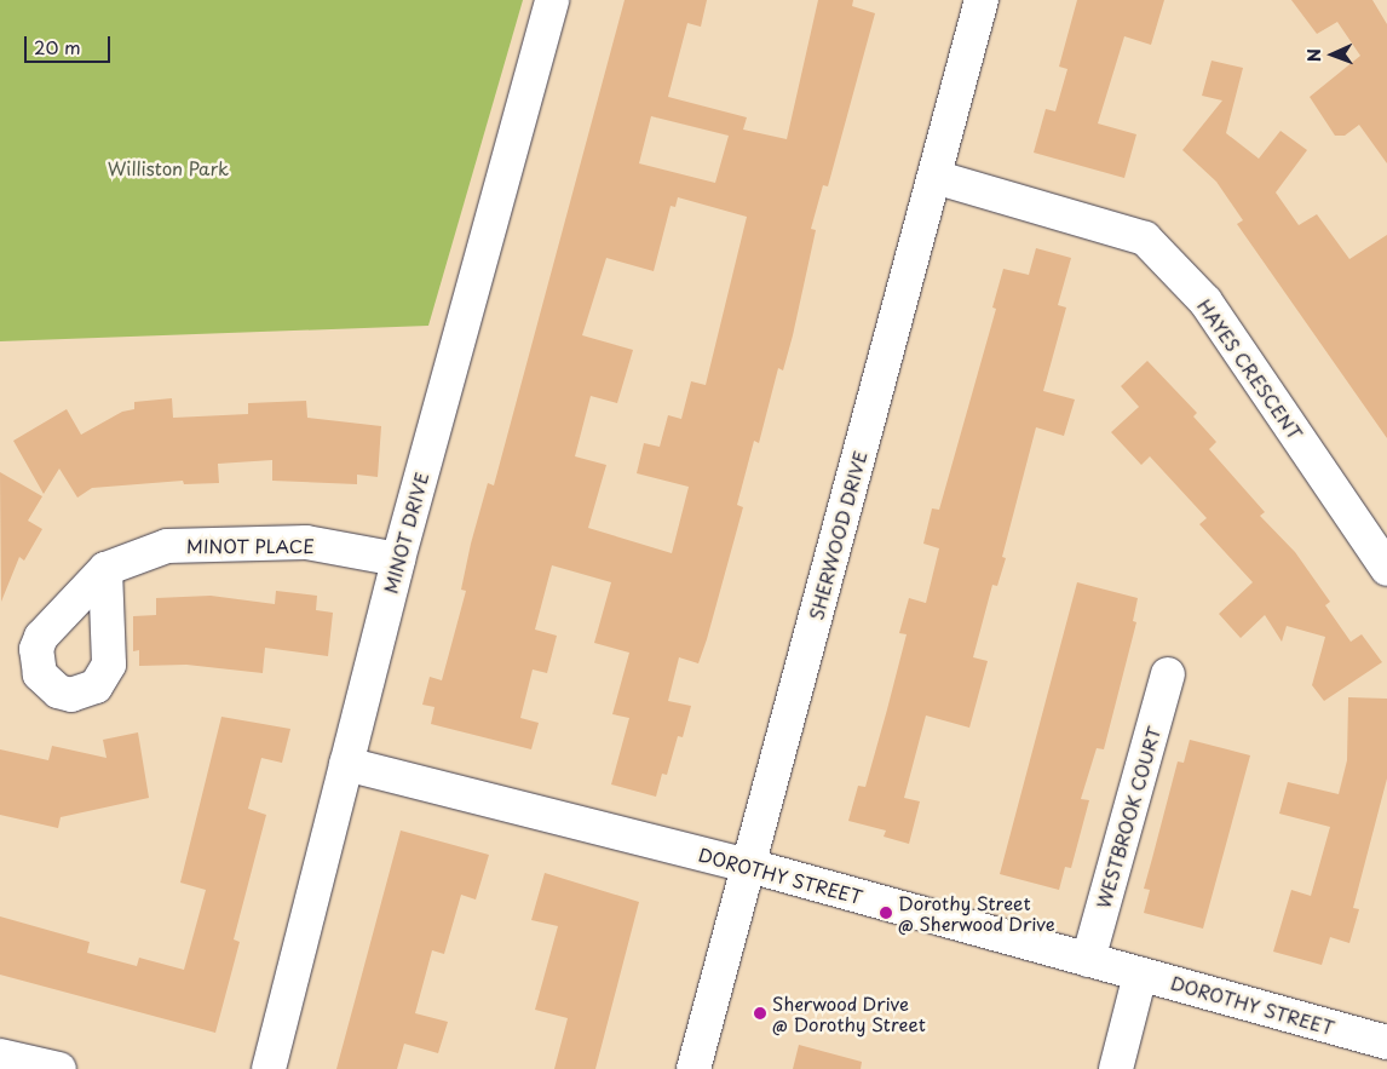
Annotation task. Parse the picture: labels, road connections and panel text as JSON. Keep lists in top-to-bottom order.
{
  "streets": {
    "street": [
      "HAYES CRESCENT",
      "MINOT DRIVE",
      "SHERWOOD DRIVE",
      "MINOT PLACE",
      "WESTBROOK COURT",
      "DOROTHY STREET"
    ]
  },
  "crossings": [
    ["HAYES CRESCENT", "SHERWOOD DRIVE"],
    ["MINOT DRIVE", "MINOT PLACE"],
    ["MINOT DRIVE", "DOROTHY STREET"],
    ["SHERWOOD DRIVE", "DOROTHY STREET"],
    ["WESTBROOK COURT", "DOROTHY STREET"]
  ],
  "parks": ["Williston Park"],
  "places": ["Dorothy Street @ Sherwood Drive", "Sherwood Drive @ Dorothy Street"],
  "scale_bar": "20 m",
  "north": "left"
}
